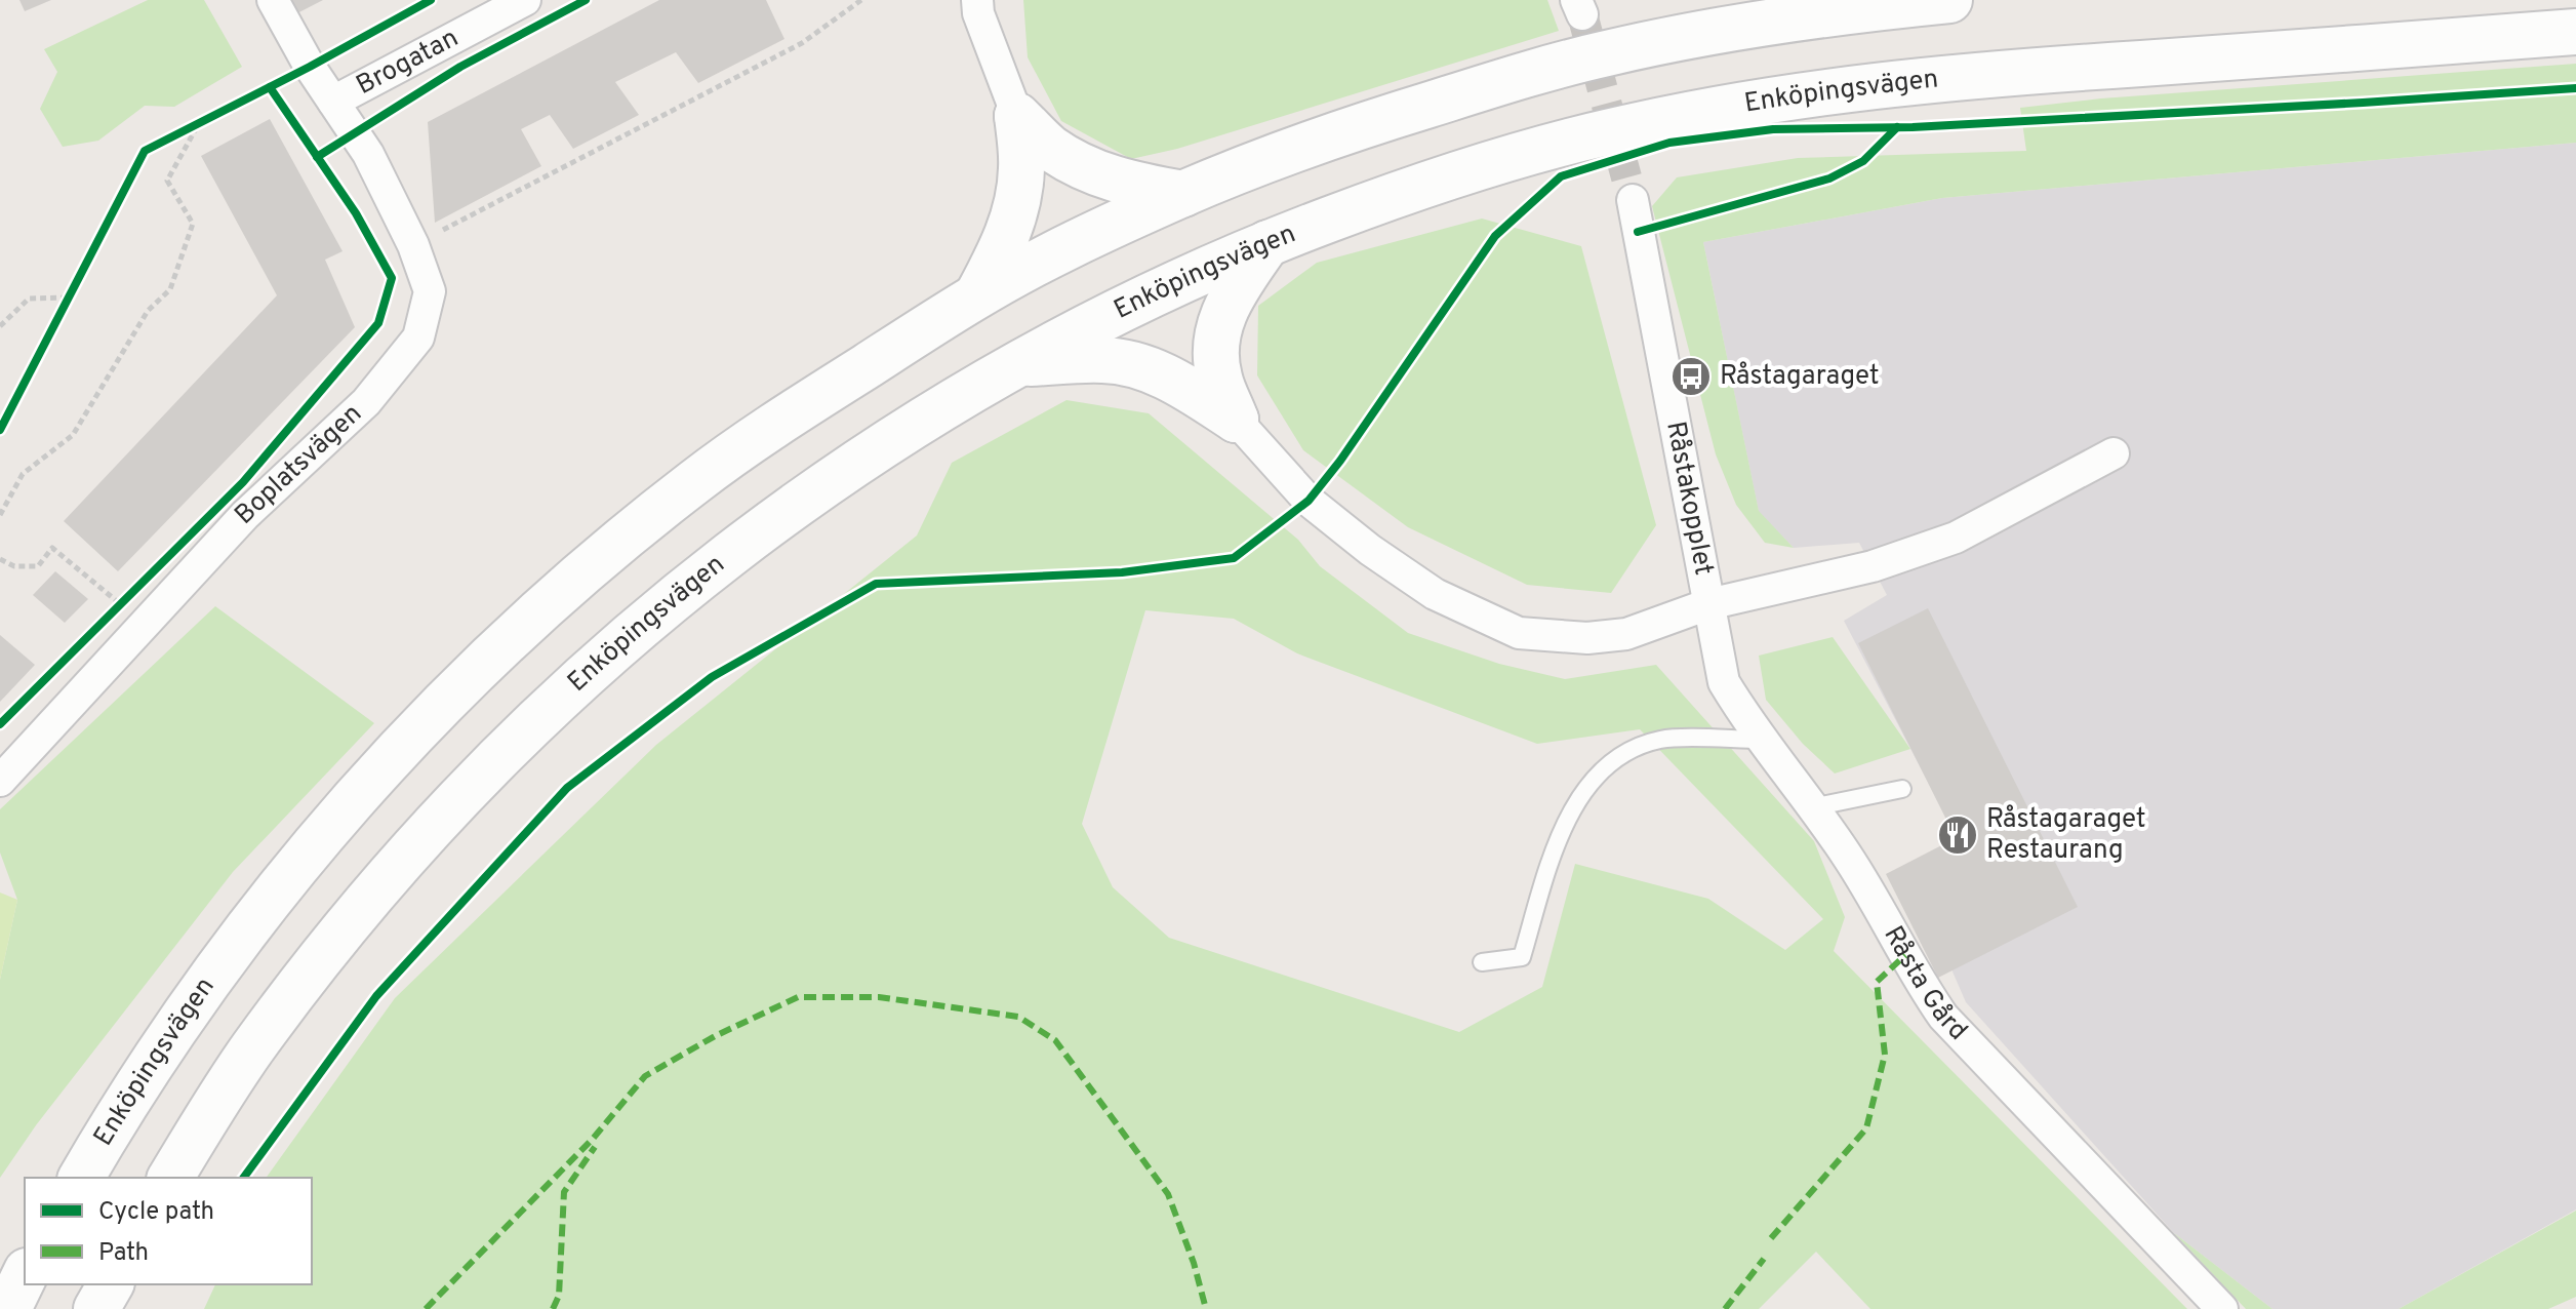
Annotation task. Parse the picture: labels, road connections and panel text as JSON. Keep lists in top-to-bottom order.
{
  "streets": {
    "main road": ["Enköpingsvägen"],
    "street": [
      "Brogatan",
      "Boplatsvägen",
      "Råstakopplet",
      "Råsta Gård"
    ]
  },
  "crossings": [
    ["Brogatan", "Boplatsvägen"],
    ["Råstakopplet", "Råsta Gård"]
  ],
  "places": {
    "bus stop": ["Råstagaraget"],
    "restaurant": ["Råstagaraget Restaurang"]
  },
  "legend": ["Cycle path", "Path"]
}
